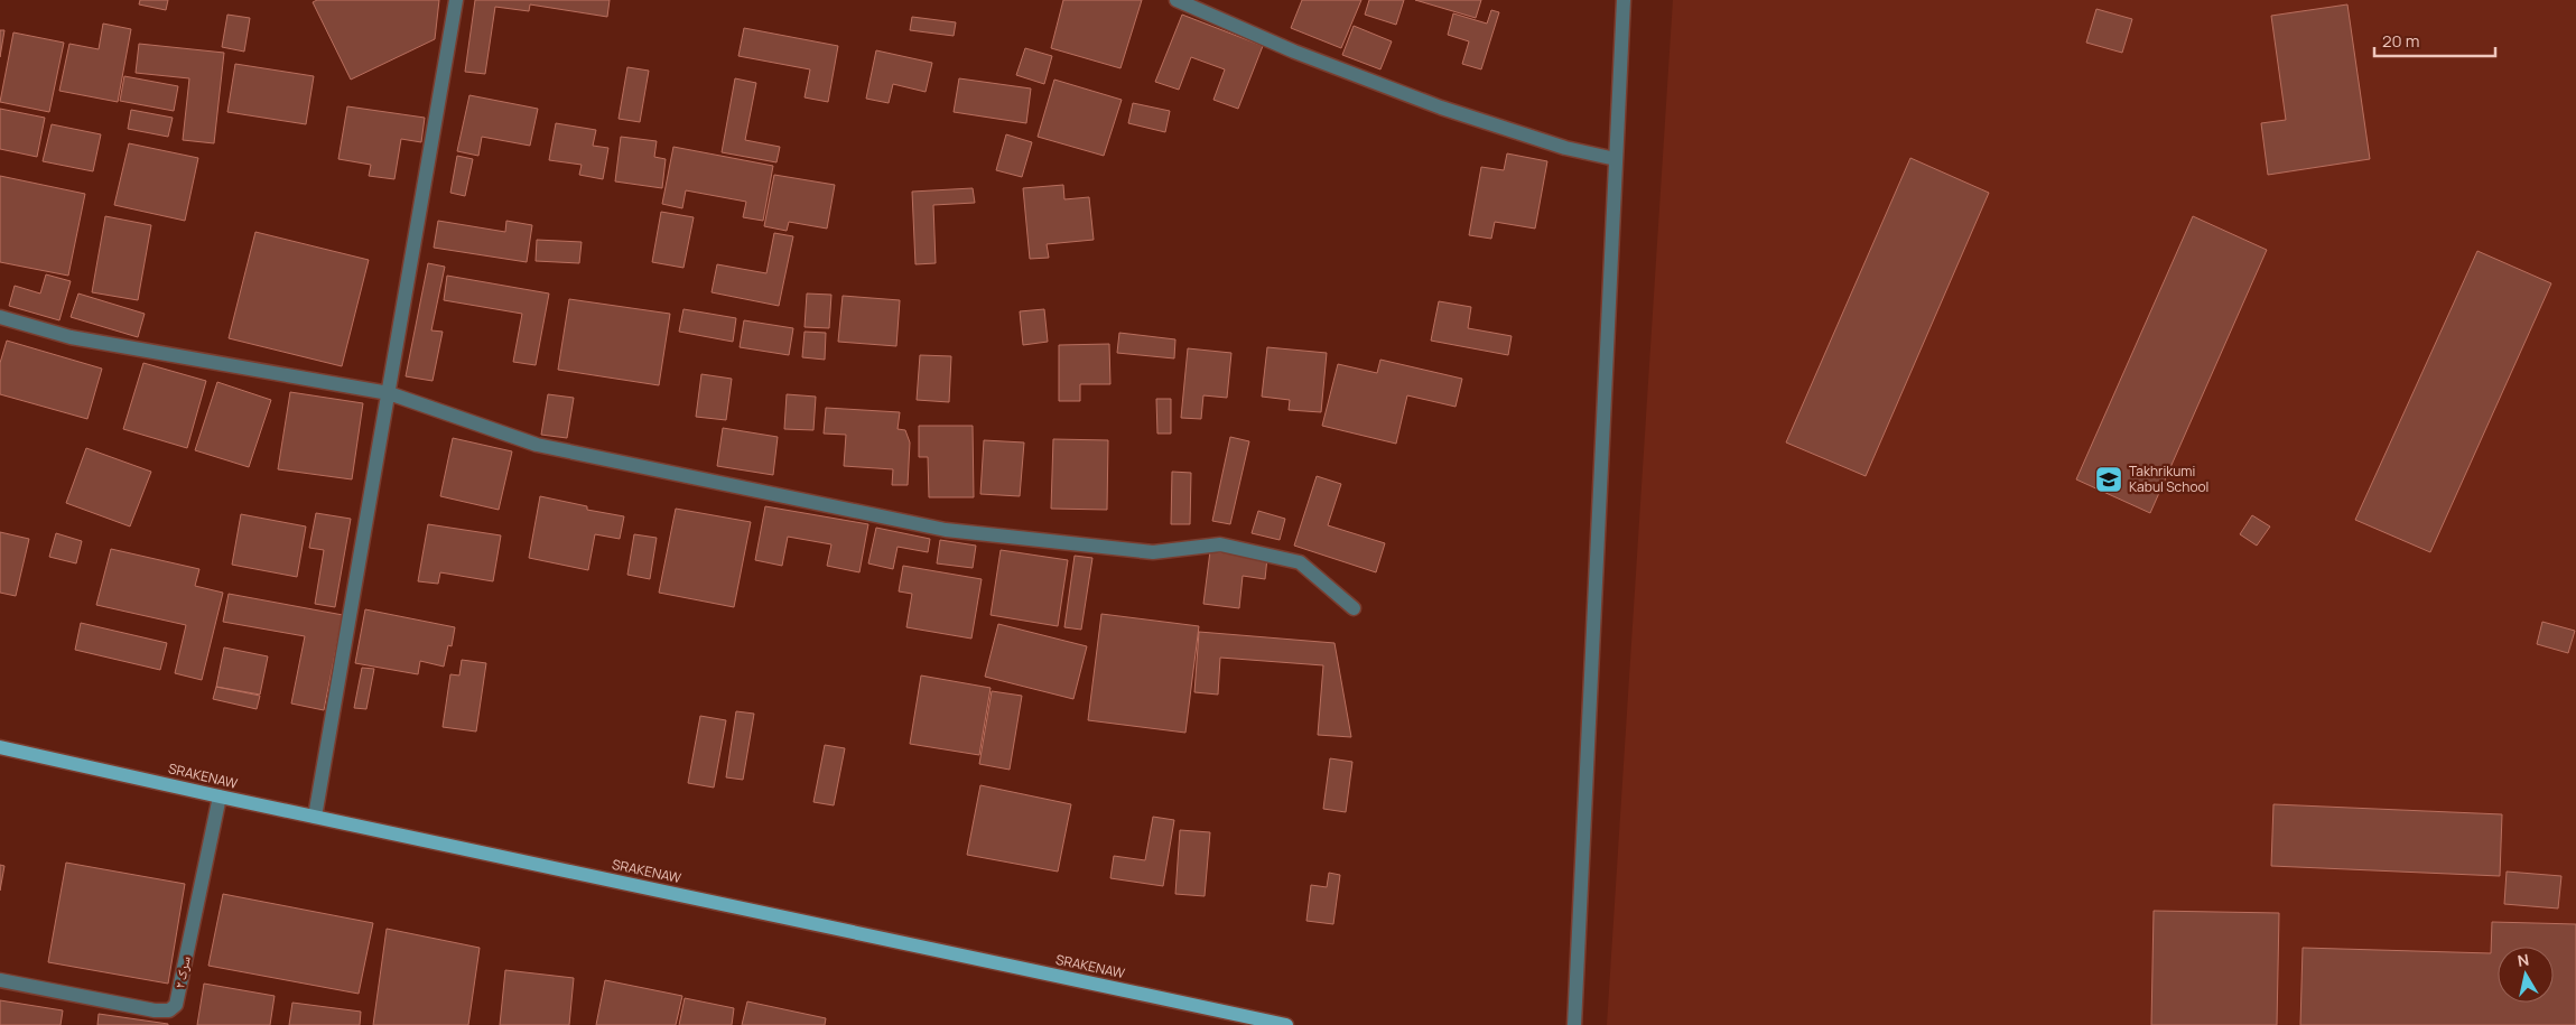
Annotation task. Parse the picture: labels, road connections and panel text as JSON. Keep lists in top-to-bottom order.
{
  "streets": {
    "main road": ["SRAKENAW"],
    "street": ["سرک ۲"]
  },
  "crossings": [
    ["SRAKENAW", "سرک ۲"]
  ],
  "places": {
    "school or university": ["Takhrikumi Kabul School"]
  },
  "scale_bar": "20 m",
  "north": "top"
}
